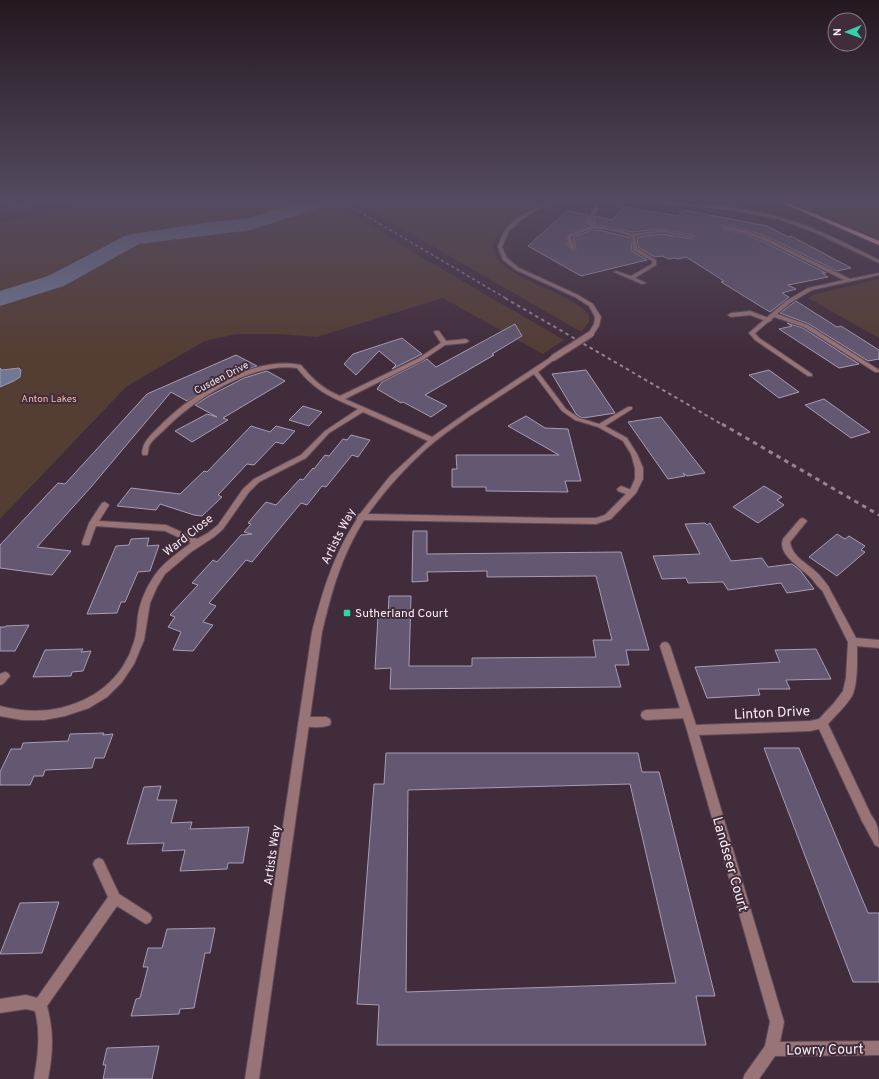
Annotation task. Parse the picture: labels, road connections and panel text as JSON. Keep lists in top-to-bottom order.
{
  "streets": {
    "street": [
      "Cusden Drive",
      "Ward Close",
      "Artists Way",
      "Linton Drive",
      "Landseer Court",
      "Lowry Court"
    ]
  },
  "crossings": [
    ["Cusden Drive", "Ward Close"],
    ["Cusden Drive", "Artists Way"],
    ["Linton Drive", "Landseer Court"],
    ["Landseer Court", "Lowry Court"]
  ],
  "parks": ["Anton Lakes"],
  "places": {
    "transit": ["Sutherland Court"]
  },
  "north": "left"
}
